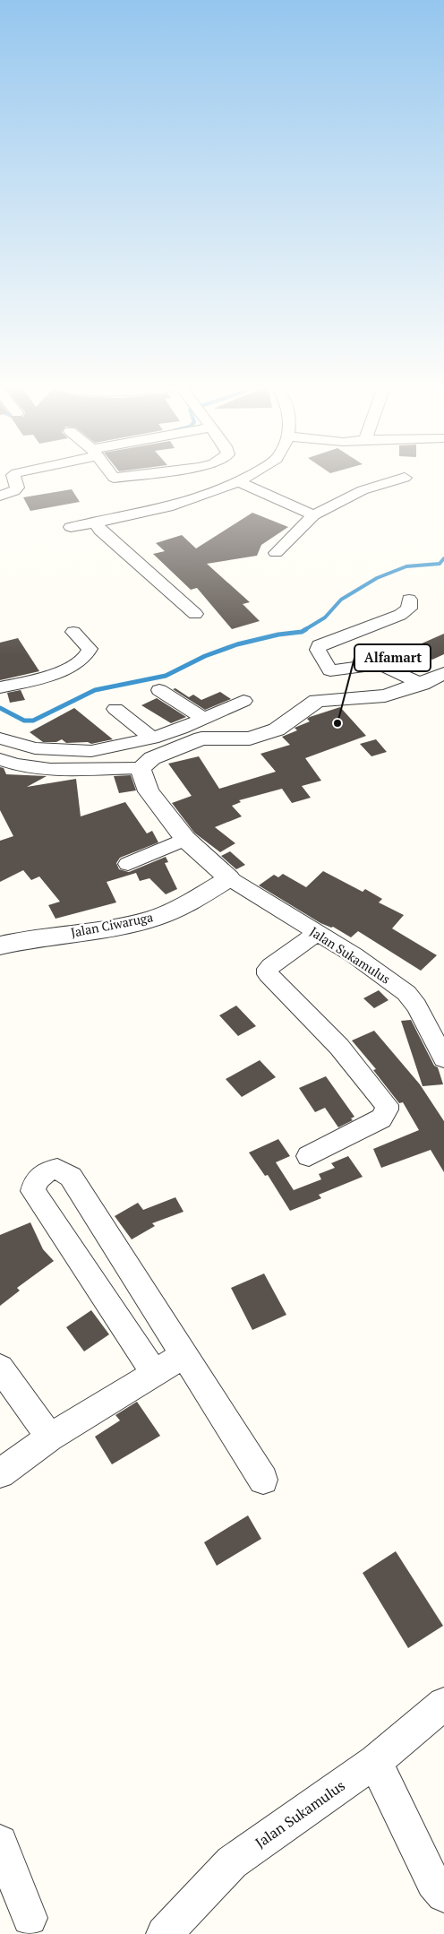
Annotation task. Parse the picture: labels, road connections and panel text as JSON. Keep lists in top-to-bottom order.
{
  "streets": {
    "street": ["Jalan Ciwaruga", "Jalan Sukamulus"]
  },
  "crossings": [
    ["Jalan Ciwaruga", "Jalan Sukamulus"]
  ],
  "places": ["Alfamart"]
}
